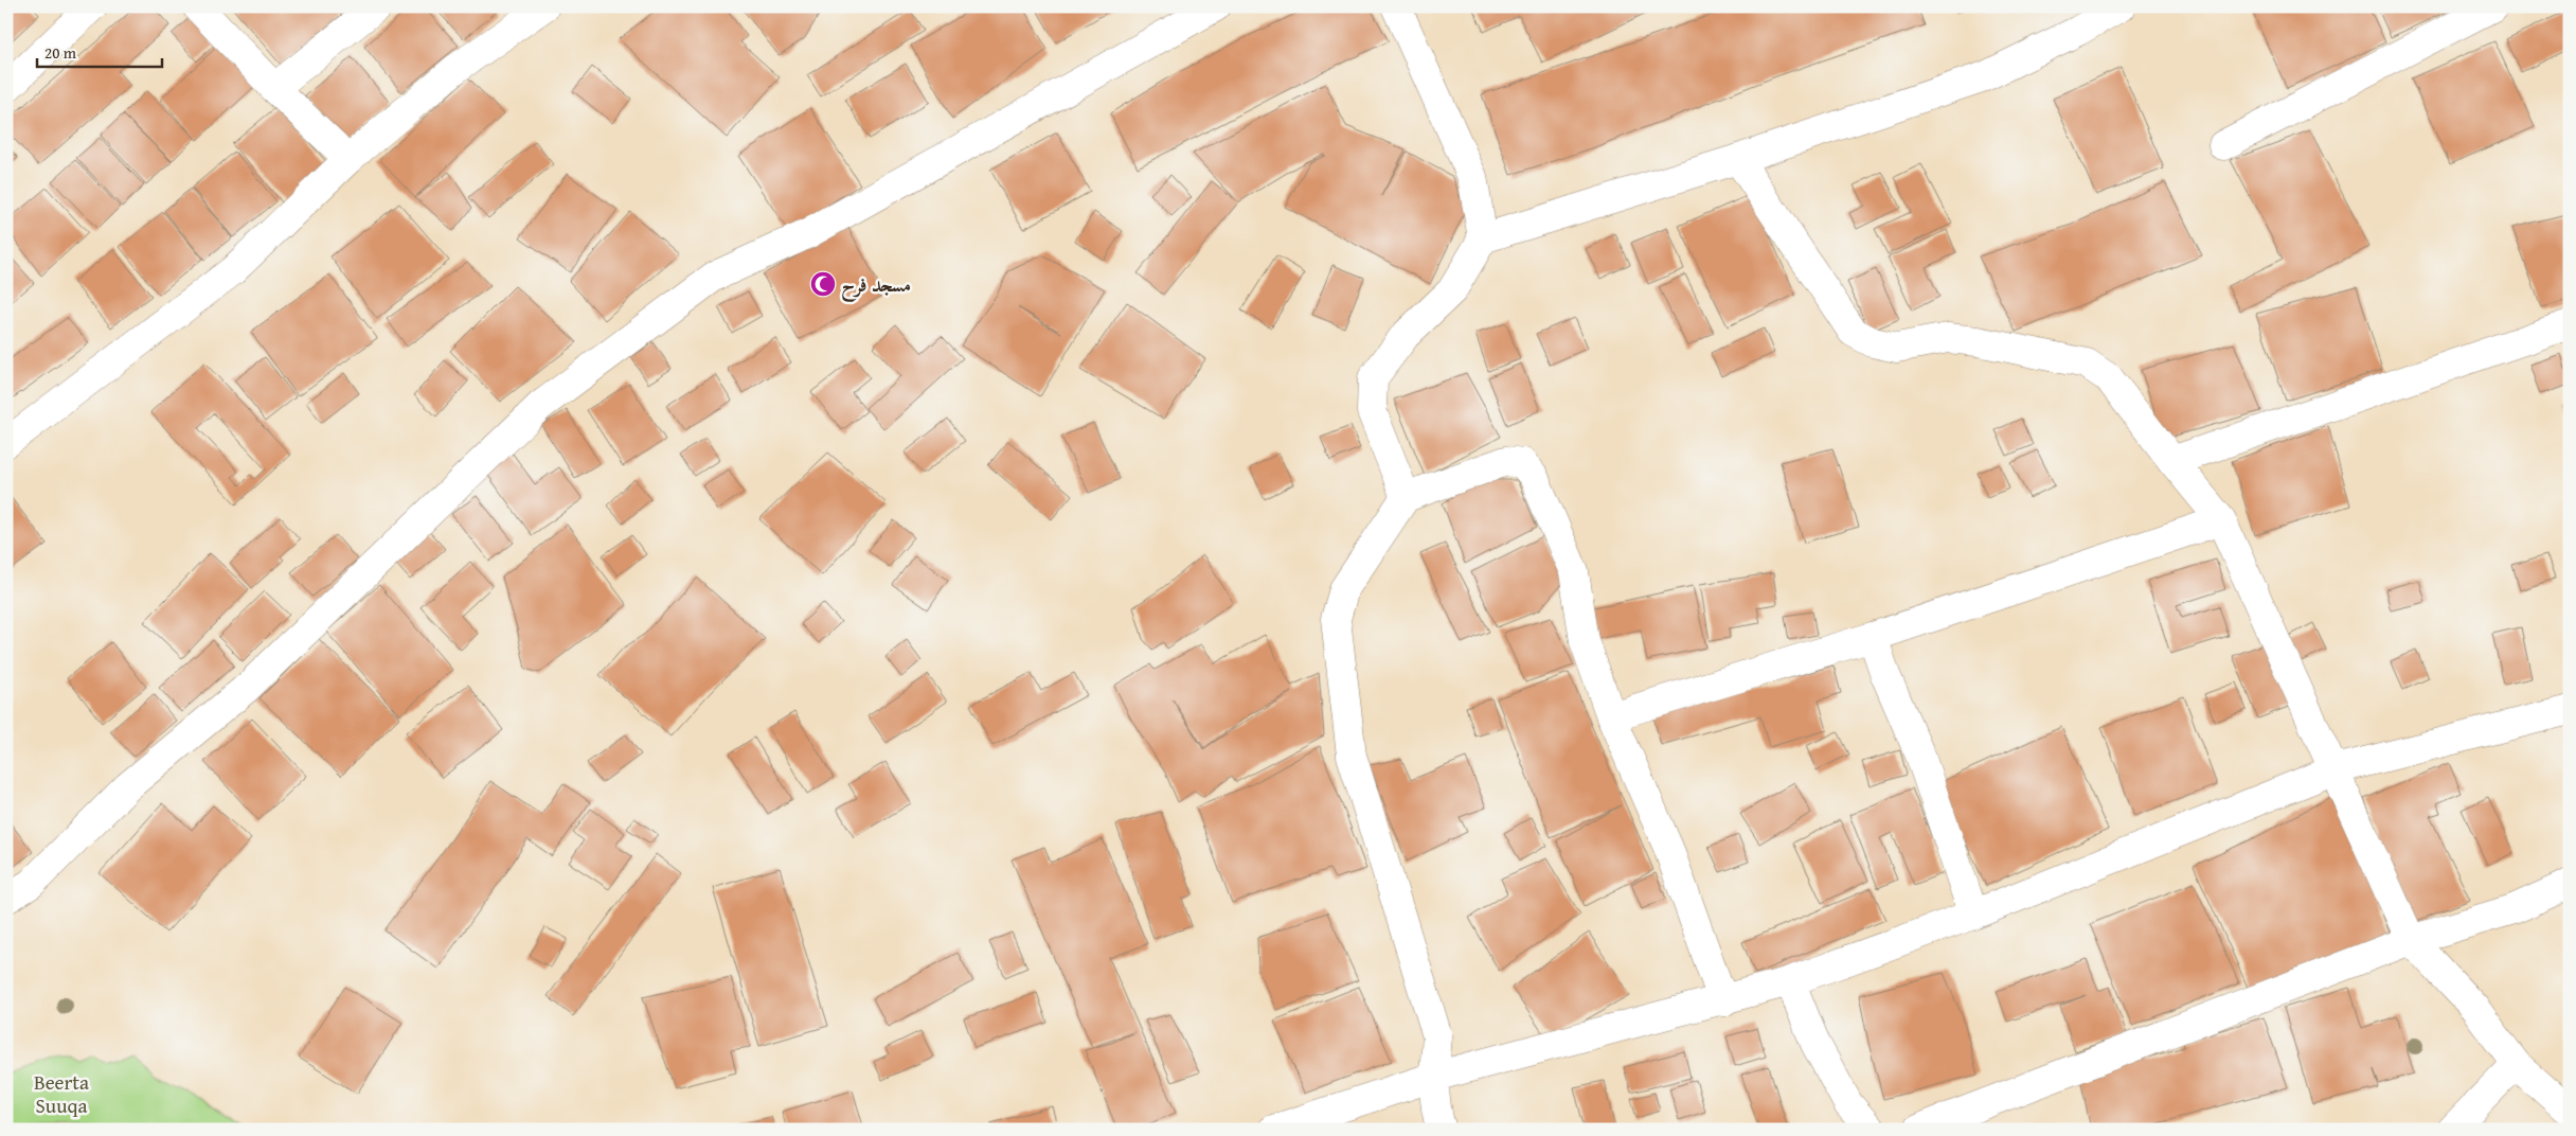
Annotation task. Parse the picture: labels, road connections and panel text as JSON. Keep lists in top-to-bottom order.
{
  "parks": ["Beerta Suuqa"],
  "places": {
    "mosque": ["مسجد فرح"]
  },
  "scale_bar": "20 m"
}
